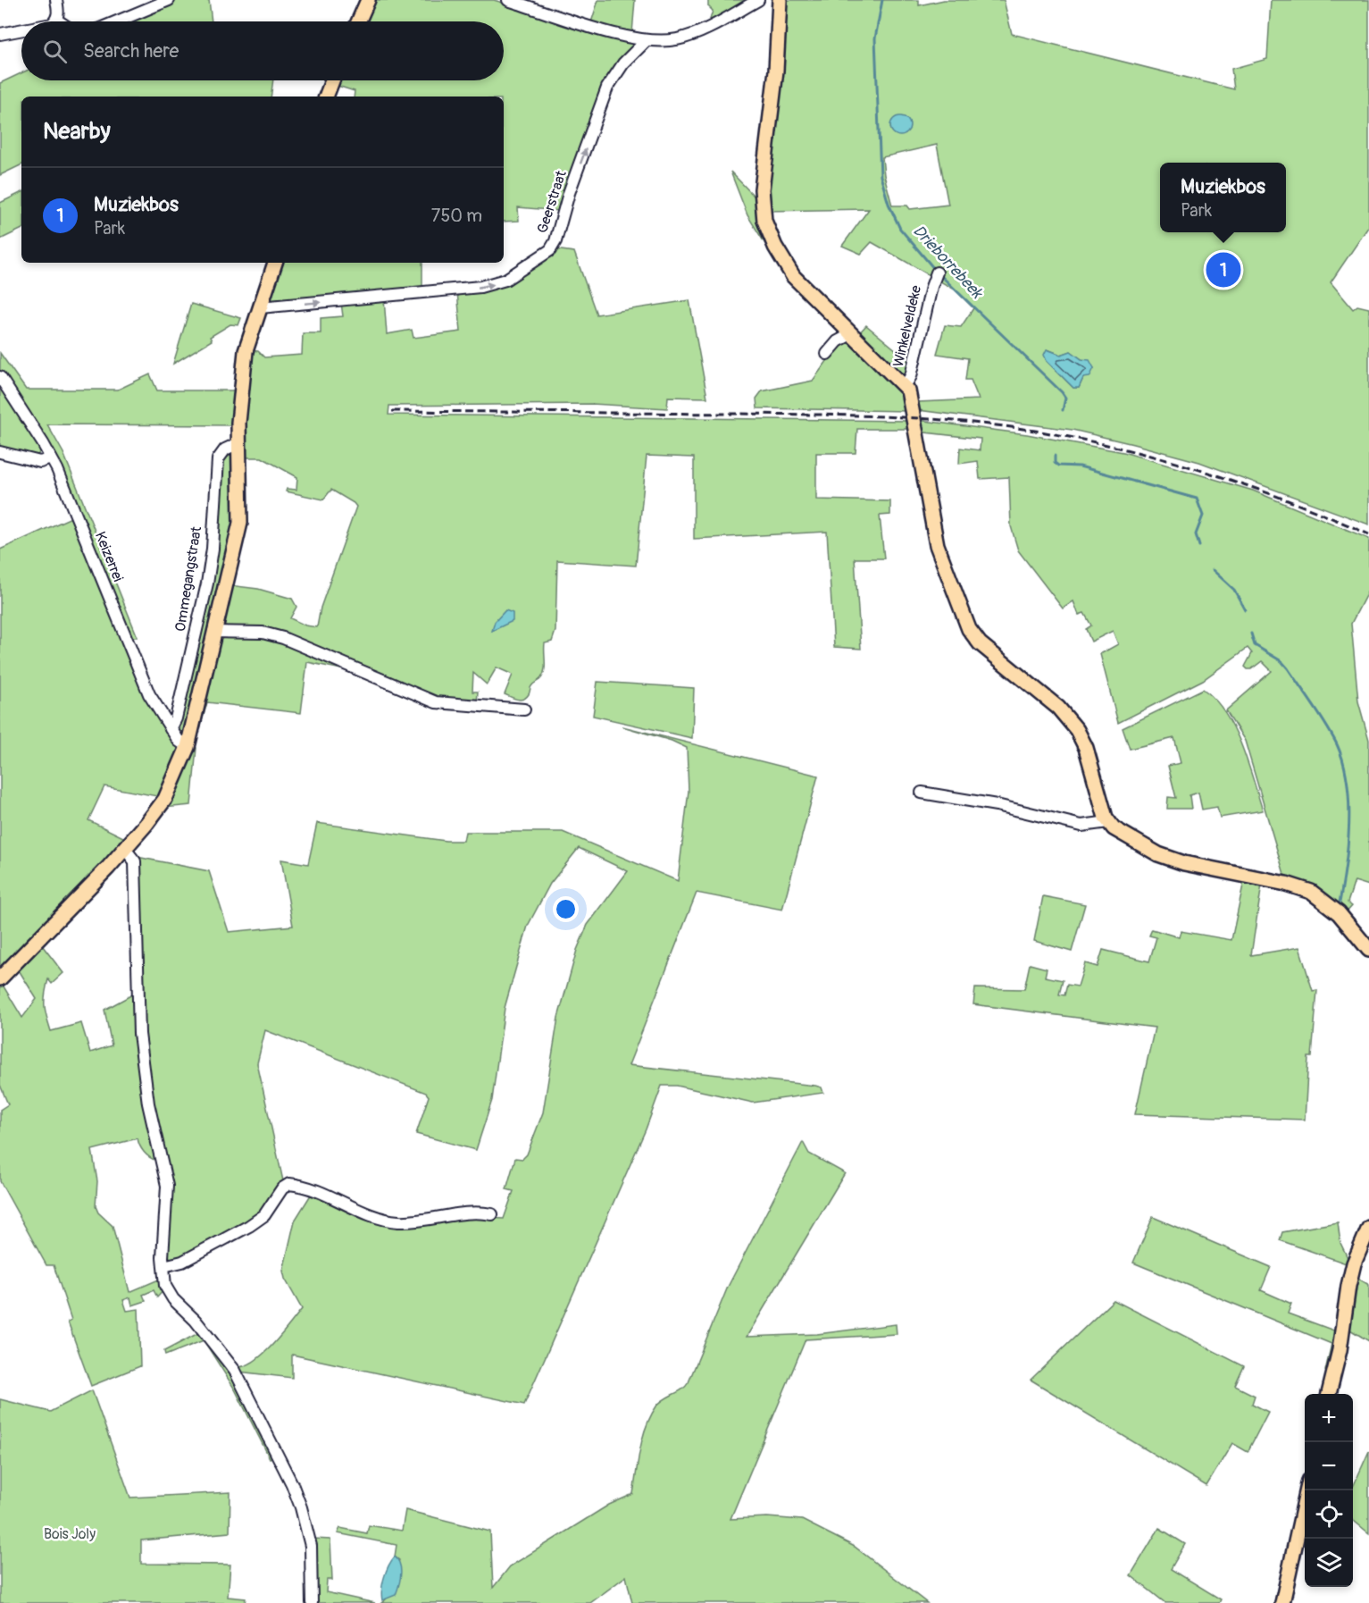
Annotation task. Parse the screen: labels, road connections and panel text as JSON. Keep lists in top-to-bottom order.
{
  "streets": {
    "street": [
      "Geerstraat",
      "Winkelveldeke",
      "Keizerrei",
      "Ommegangstraat"
    ]
  },
  "crossings": [
    ["Keizerrei", "Ommegangstraat"]
  ],
  "one_way": ["Geerstraat"],
  "water": ["Drieborrebeek"],
  "parks": ["Bois Joly"],
  "page": {
    "search": "Search here",
    "heading": "Nearby",
    "popup": ["Muziekbos", "Park"],
    "list": [
      {
        "mark": "1",
        "name": "Muziekbos",
        "note": "Park",
        "value": "750 m"
      }
    ],
    "pins": "1",
    "map_buttons": ["+", "−"]
  }
}
